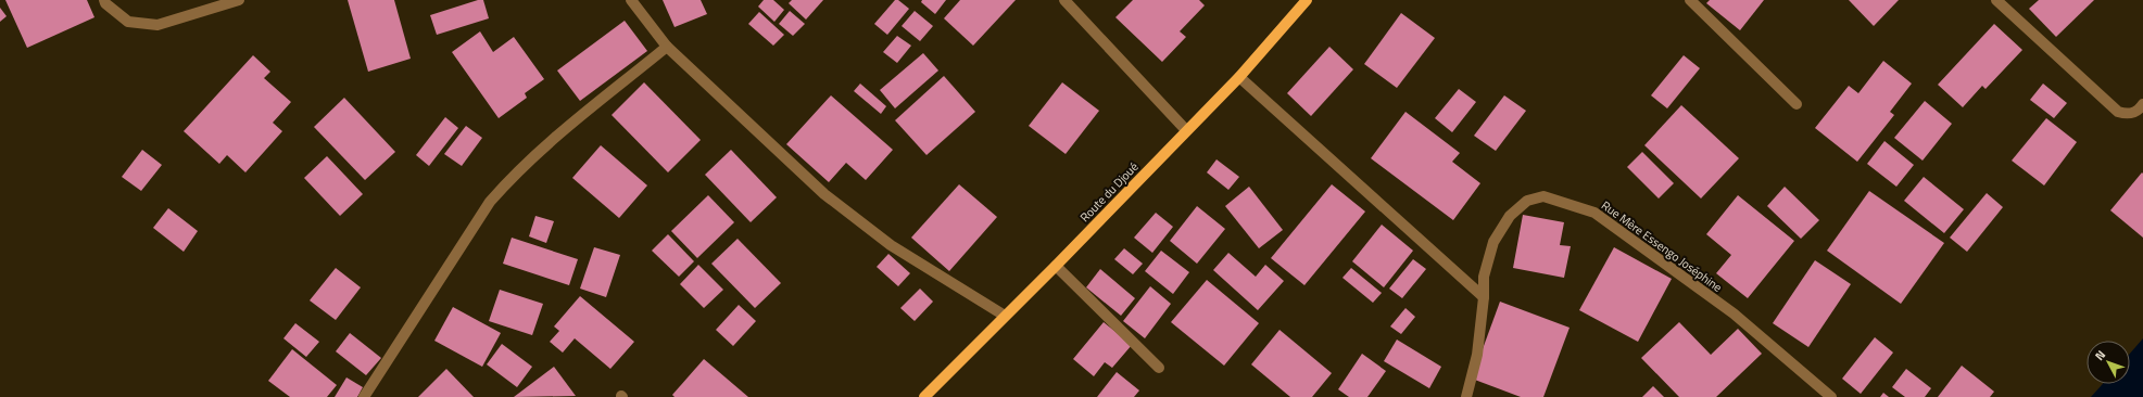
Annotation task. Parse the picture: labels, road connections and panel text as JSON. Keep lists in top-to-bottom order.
{
  "streets": {
    "main road": ["Route du Djoué"],
    "street": ["Rue Mère Essengo Joséphine"]
  },
  "north": "top left"
}
